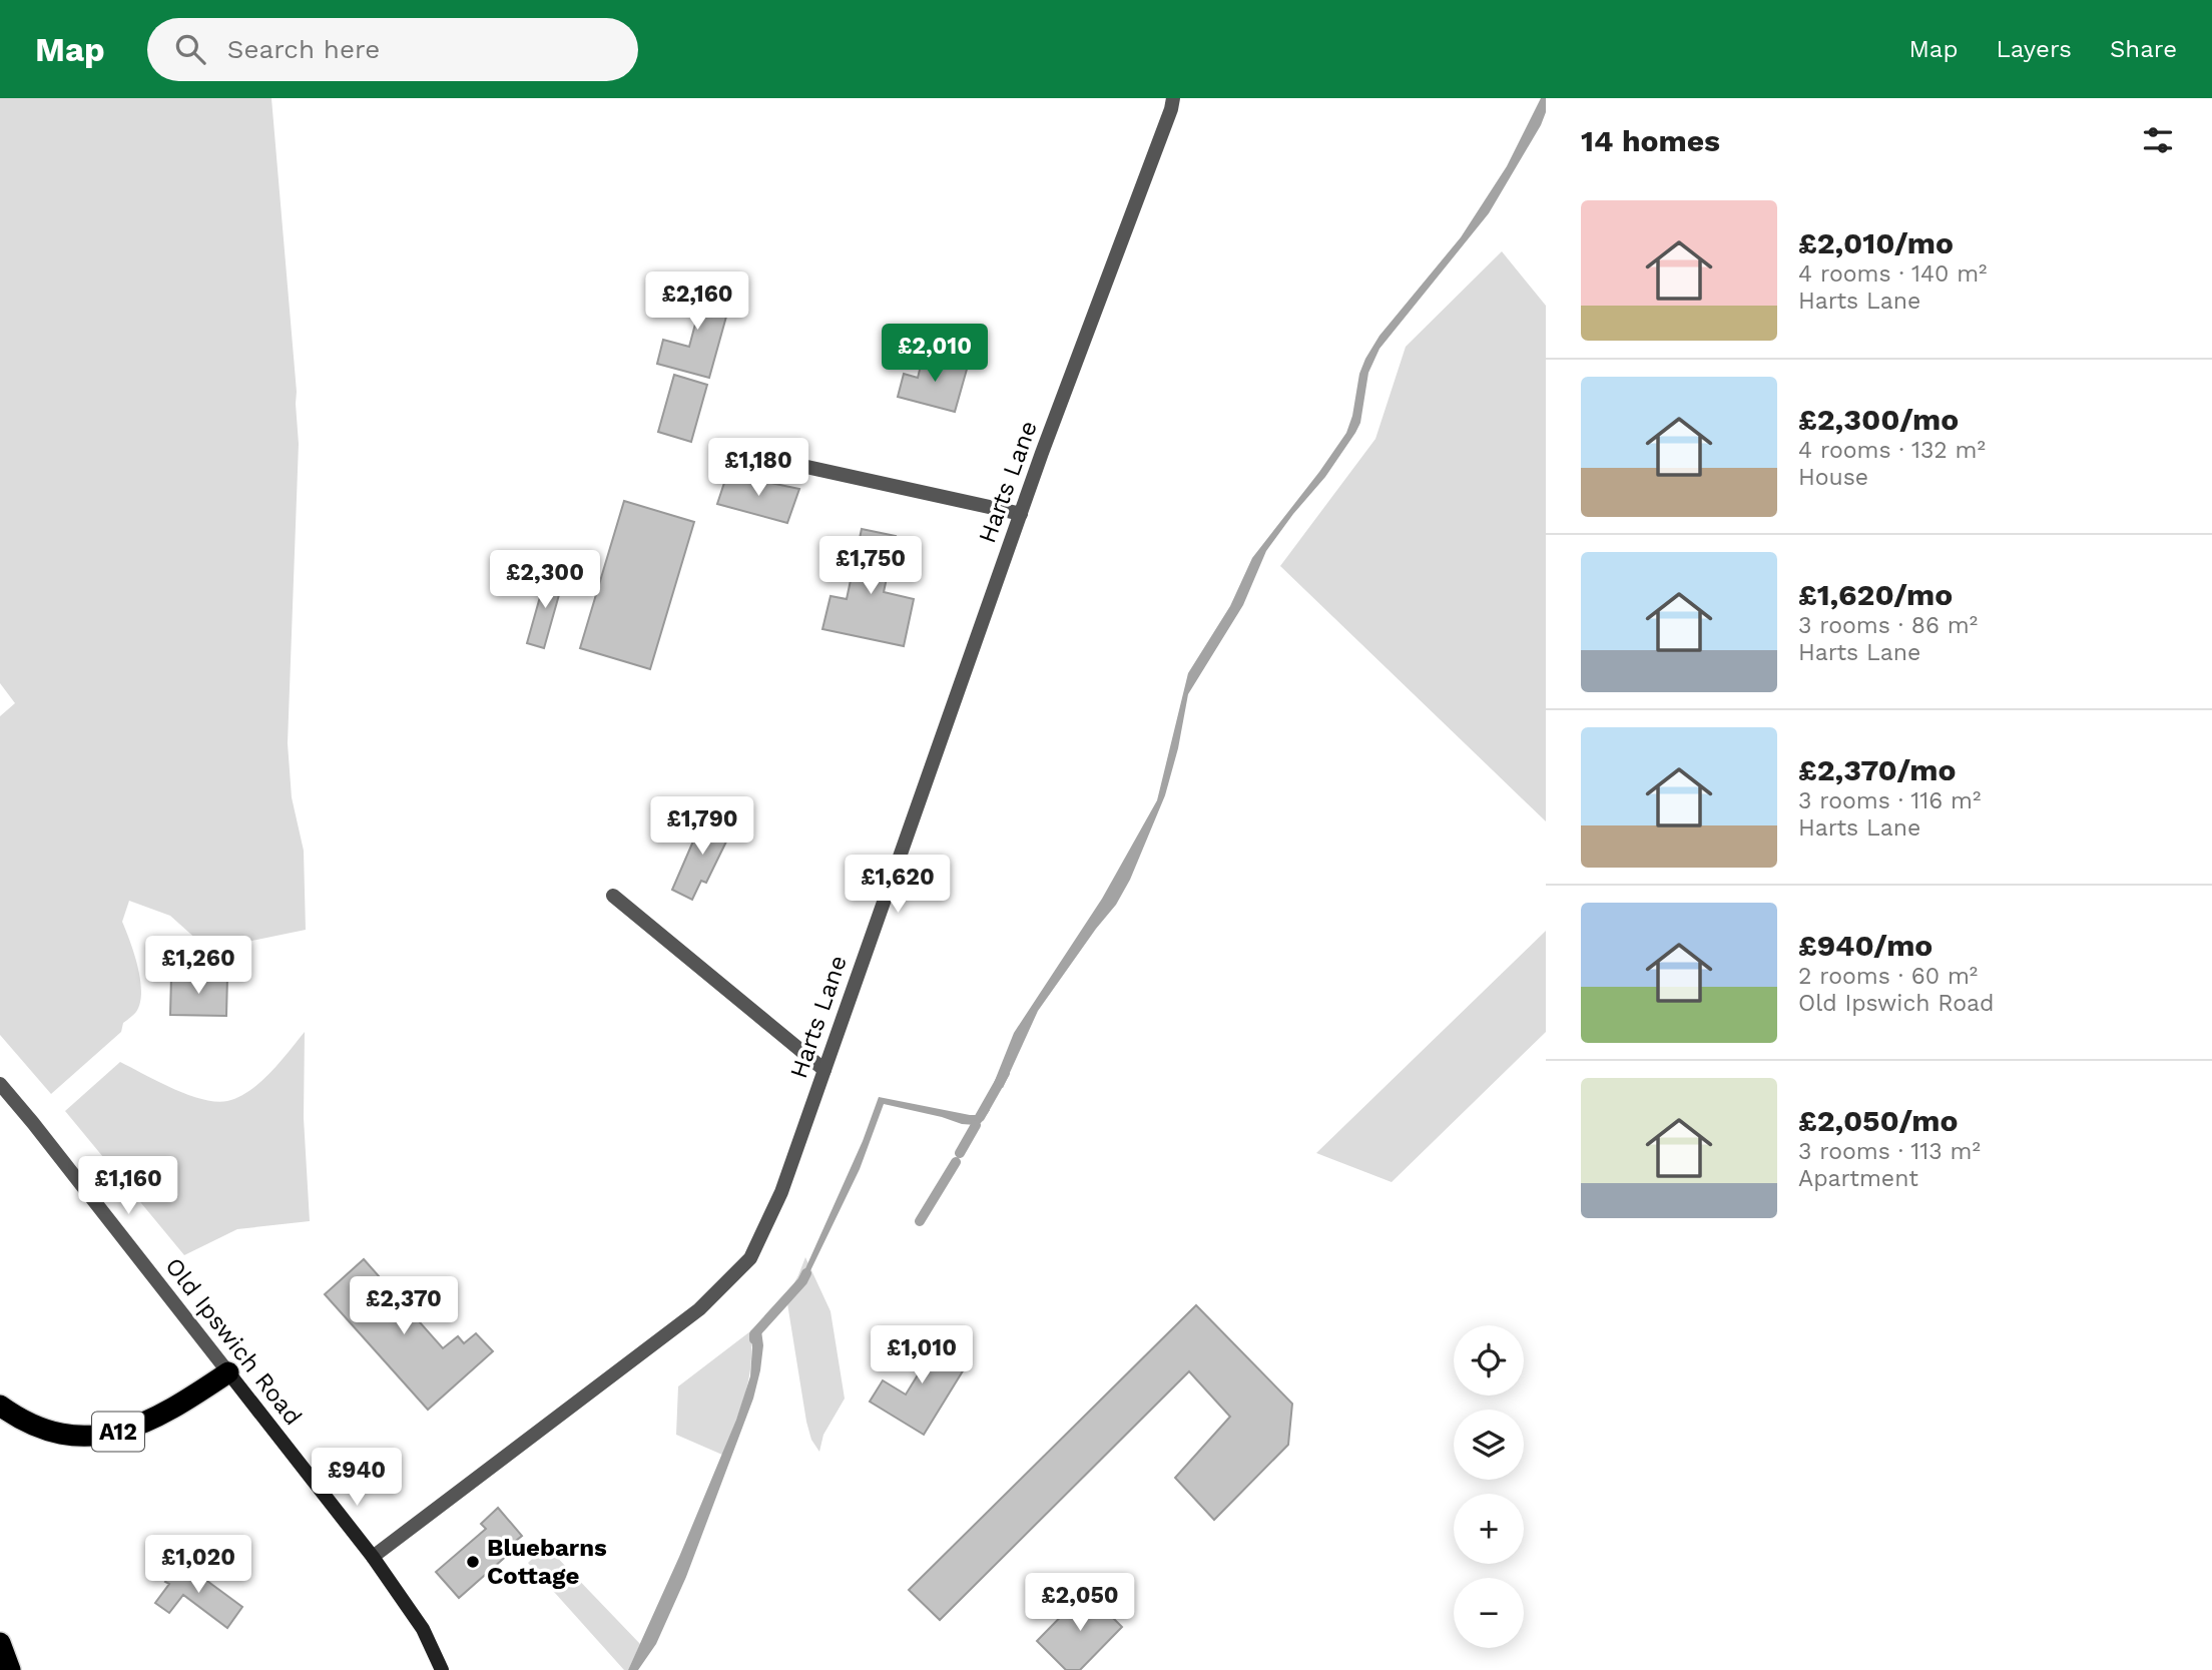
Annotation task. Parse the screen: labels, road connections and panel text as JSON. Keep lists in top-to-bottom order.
{
  "streets": {
    "highway": ["A12"],
    "street": ["Harts Lane", "Old Ipswich Road"]
  },
  "crossings": [
    ["Harts Lane", "Old Ipswich Road"],
    ["Old Ipswich Road", "A12"]
  ],
  "places": ["Bluebarns Cottage"],
  "page": {
    "header": "Map",
    "search": "Search here",
    "nav": ["Map", "Layers", "Share"],
    "heading": "14 homes",
    "list": [
      {
        "name": "£2,010/mo",
        "note": "4 rooms · 140 m² · Harts Lane"
      },
      {
        "name": "£2,300/mo",
        "note": "4 rooms · 132 m² · House"
      },
      {
        "name": "£1,620/mo",
        "note": "3 rooms · 86 m² · Harts Lane"
      },
      {
        "name": "£2,370/mo",
        "note": "3 rooms · 116 m² · Harts Lane"
      },
      {
        "name": "£940/mo",
        "note": "2 rooms · 60 m² · Old Ipswich Road"
      },
      {
        "name": "£2,050/mo",
        "note": "3 rooms · 113 m² · Apartment"
      }
    ],
    "price": [
      "£2,160",
      "£2,010",
      "£1,180",
      "£1,750",
      "£2,300",
      "£1,790",
      "£1,620",
      "£1,260",
      "£1,160",
      "£2,370",
      "£1,010",
      "£940",
      "£1,020",
      "£2,050"
    ],
    "map_buttons": ["+", "−"]
  }
}
